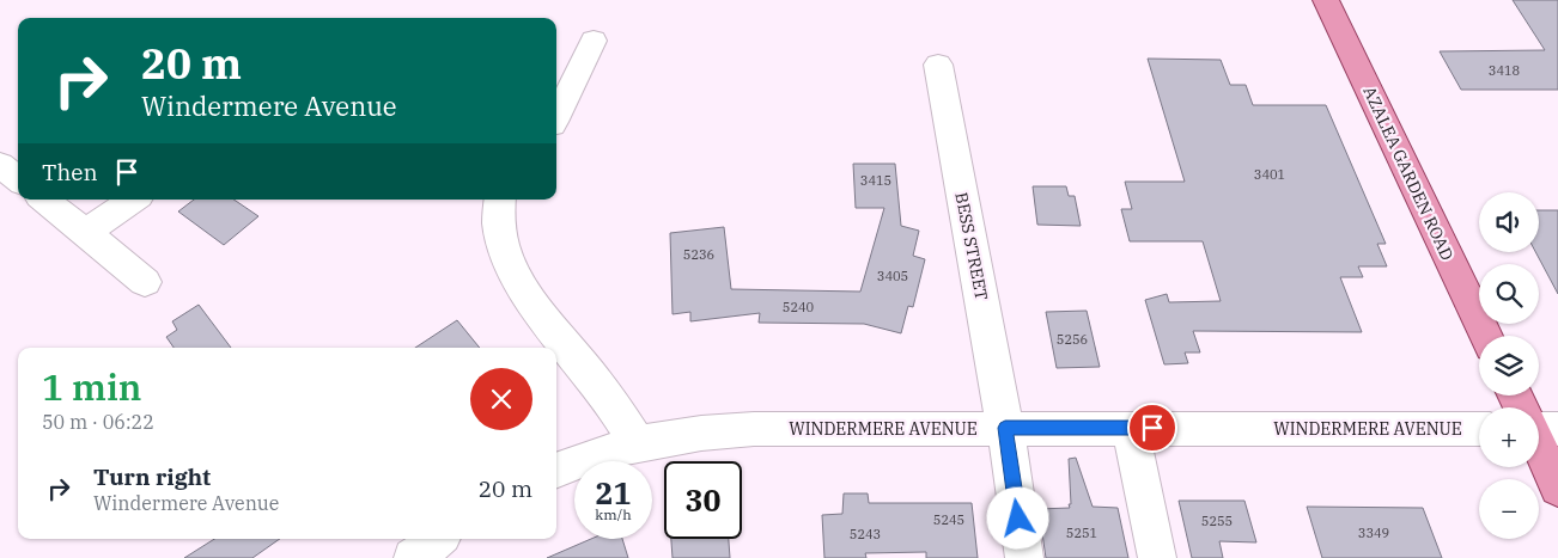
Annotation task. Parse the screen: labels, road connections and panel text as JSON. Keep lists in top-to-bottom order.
{
  "streets": {
    "main road": ["AZALEA GARDEN ROAD"],
    "street": ["BESS STREET", "WINDERMERE AVENUE"]
  },
  "crossings": [
    ["BESS STREET", "WINDERMERE AVENUE"]
  ],
  "house_numbers": [
    "3418",
    "3401",
    "3415",
    "5236",
    "3405",
    "5240",
    "5256",
    "5245",
    "5255",
    "5251",
    "3349",
    "5243"
  ],
  "page": {
    "turn": ["20 m", "Windermere Avenue"],
    "then": "Then",
    "map_buttons": ["+", "−"],
    "heading": ["1 min", "50 m · 06:22"],
    "list": [
      {
        "name": "Turn right",
        "note": "Windermere Avenue",
        "value": "20 m"
      }
    ],
    "speed": "21 km/h",
    "limit": "30"
  }
}
